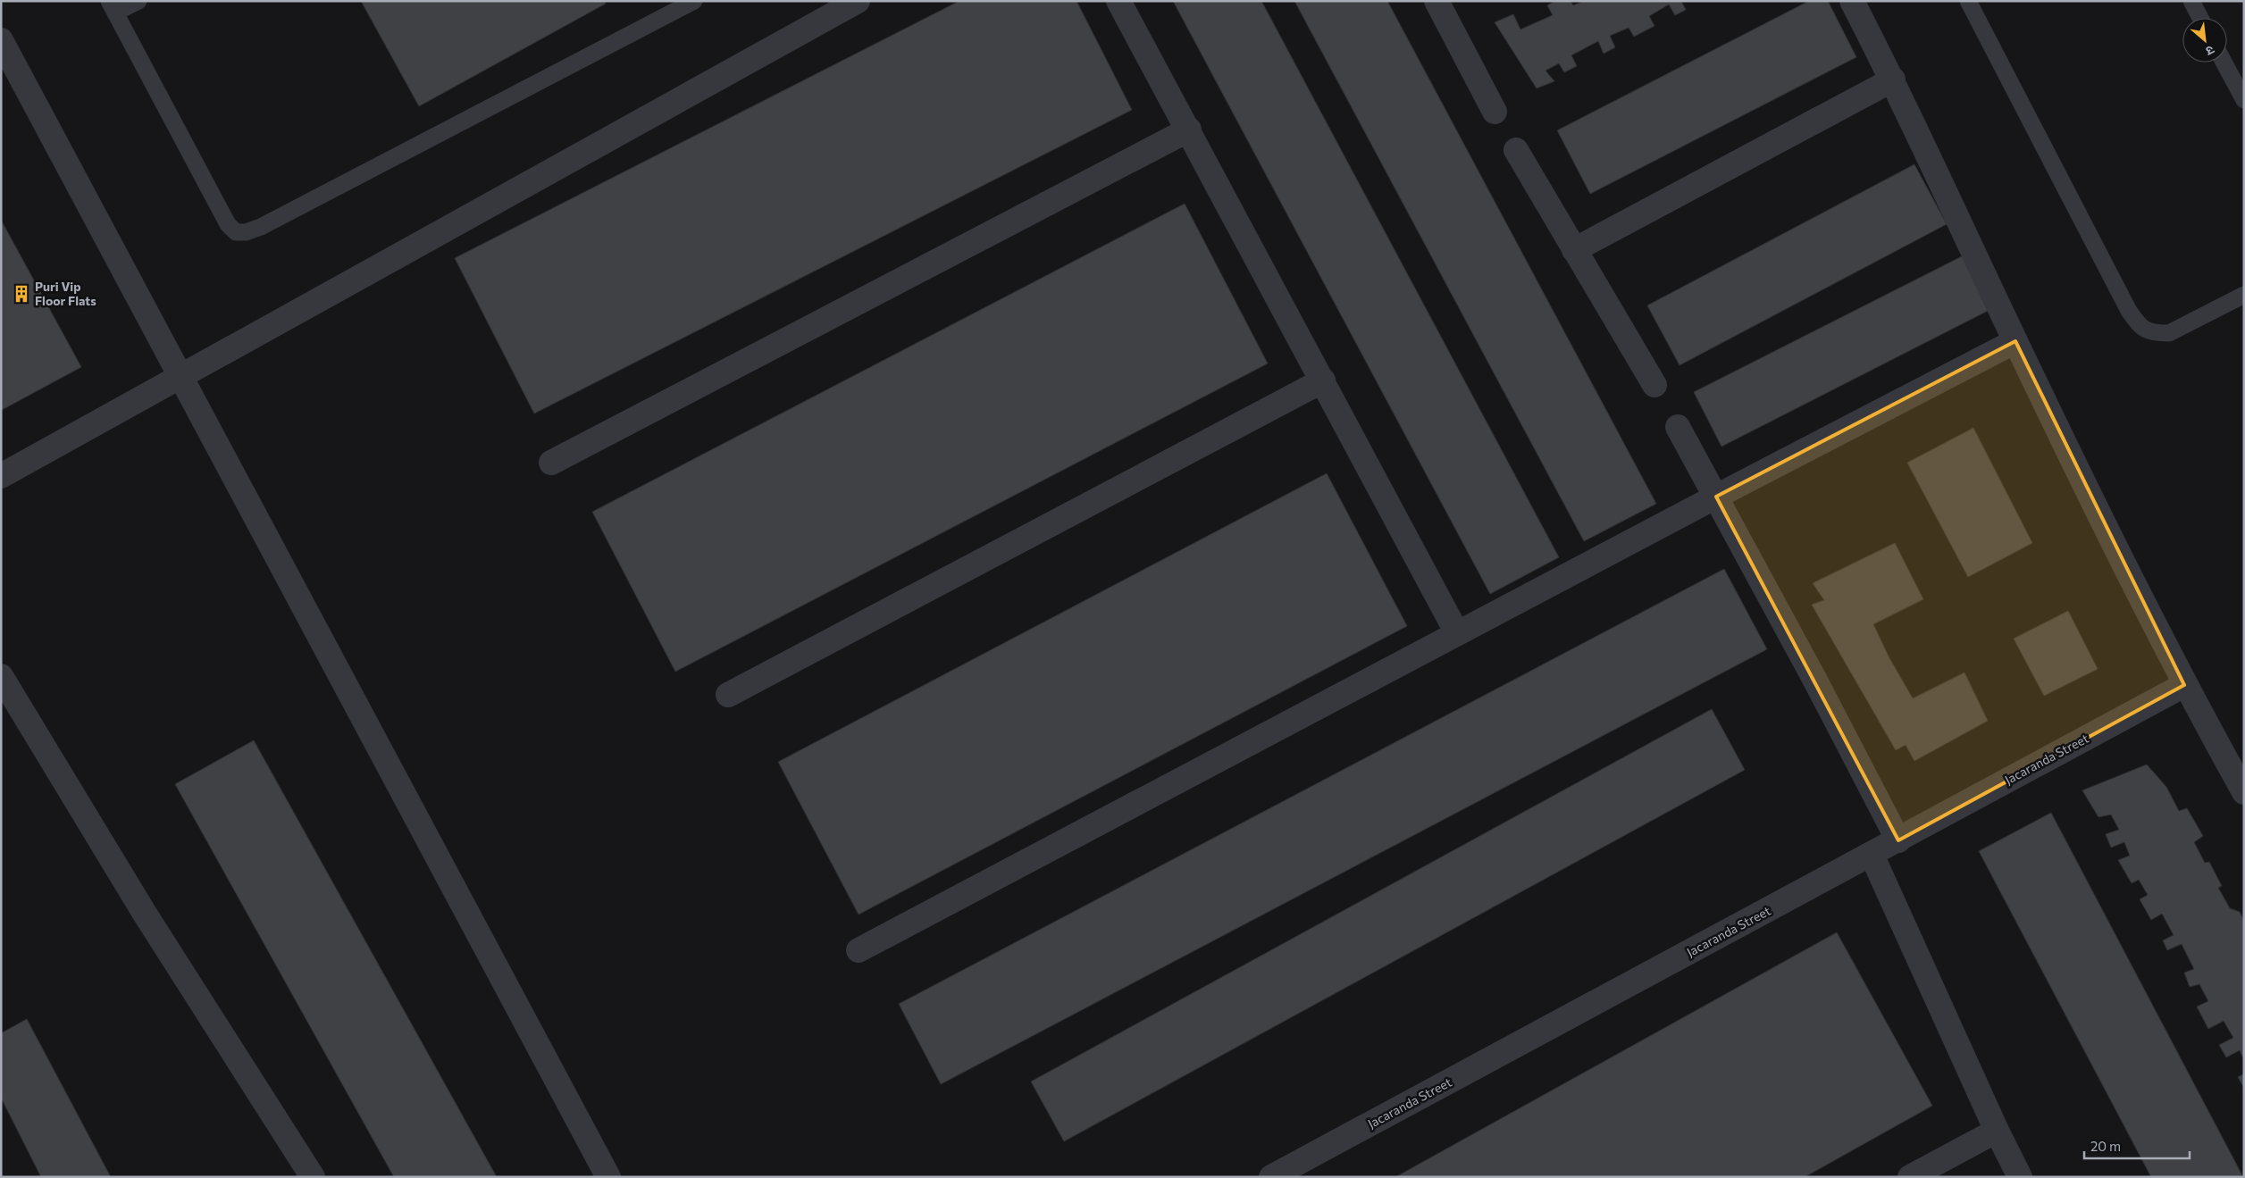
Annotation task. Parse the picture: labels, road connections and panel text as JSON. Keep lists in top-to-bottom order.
{
  "streets": {
    "street": ["Jacaranda Street"]
  },
  "places": {
    "building": ["Puri Vip Floor Flats"]
  },
  "scale_bar": "20 m",
  "north": "bottom right"
}
